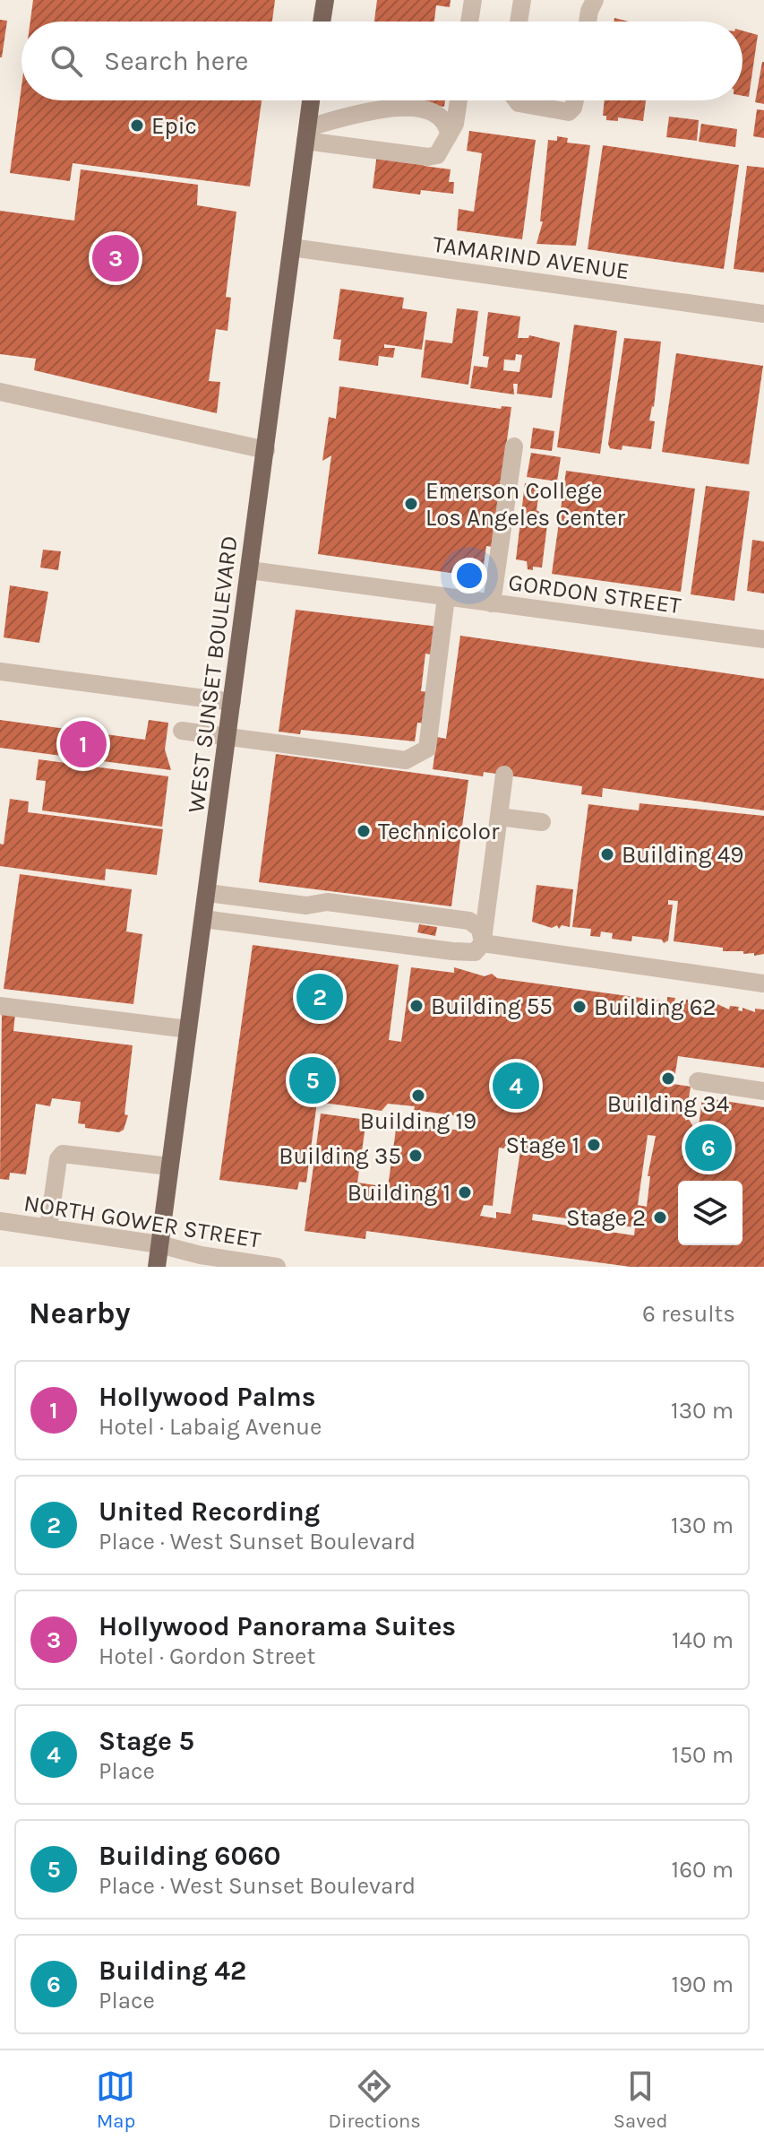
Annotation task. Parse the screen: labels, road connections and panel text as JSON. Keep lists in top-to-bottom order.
{
  "streets": {
    "main road": ["WEST SUNSET BOULEVARD"],
    "street": ["TAMARIND AVENUE", "GORDON STREET", "NORTH GOWER STREET"]
  },
  "crossings": [
    ["TAMARIND AVENUE", "WEST SUNSET BOULEVARD"],
    ["GORDON STREET", "WEST SUNSET BOULEVARD"],
    ["WEST SUNSET BOULEVARD", "NORTH GOWER STREET"]
  ],
  "places": [
    "Epic",
    "Emerson College Los Angeles Center",
    "Technicolor",
    "Building 49",
    "Building 55",
    "Building 62",
    "Building 34",
    "Building 19",
    "Stage 1",
    "Building 35",
    "Building 1",
    "Stage 2"
  ],
  "page": {
    "search": "Search here",
    "pins": [
      "3",
      "1",
      "2",
      "5",
      "4",
      "6"
    ],
    "heading": ["Nearby", "6 results"],
    "list": [
      {
        "mark": "1",
        "name": "Hollywood Palms",
        "note": "Hotel · Labaig Avenue",
        "value": "130 m"
      },
      {
        "mark": "2",
        "name": "United Recording",
        "note": "Place · West Sunset Boulevard",
        "value": "130 m"
      },
      {
        "mark": "3",
        "name": "Hollywood Panorama Suites",
        "note": "Hotel · Gordon Street",
        "value": "140 m"
      },
      {
        "mark": "4",
        "name": "Stage 5",
        "note": "Place",
        "value": "150 m"
      },
      {
        "mark": "5",
        "name": "Building 6060",
        "note": "Place · West Sunset Boulevard",
        "value": "160 m"
      },
      {
        "mark": "6",
        "name": "Building 42",
        "note": "Place",
        "value": "190 m"
      }
    ],
    "nav": ["Map", "Directions", "Saved"]
  }
}
